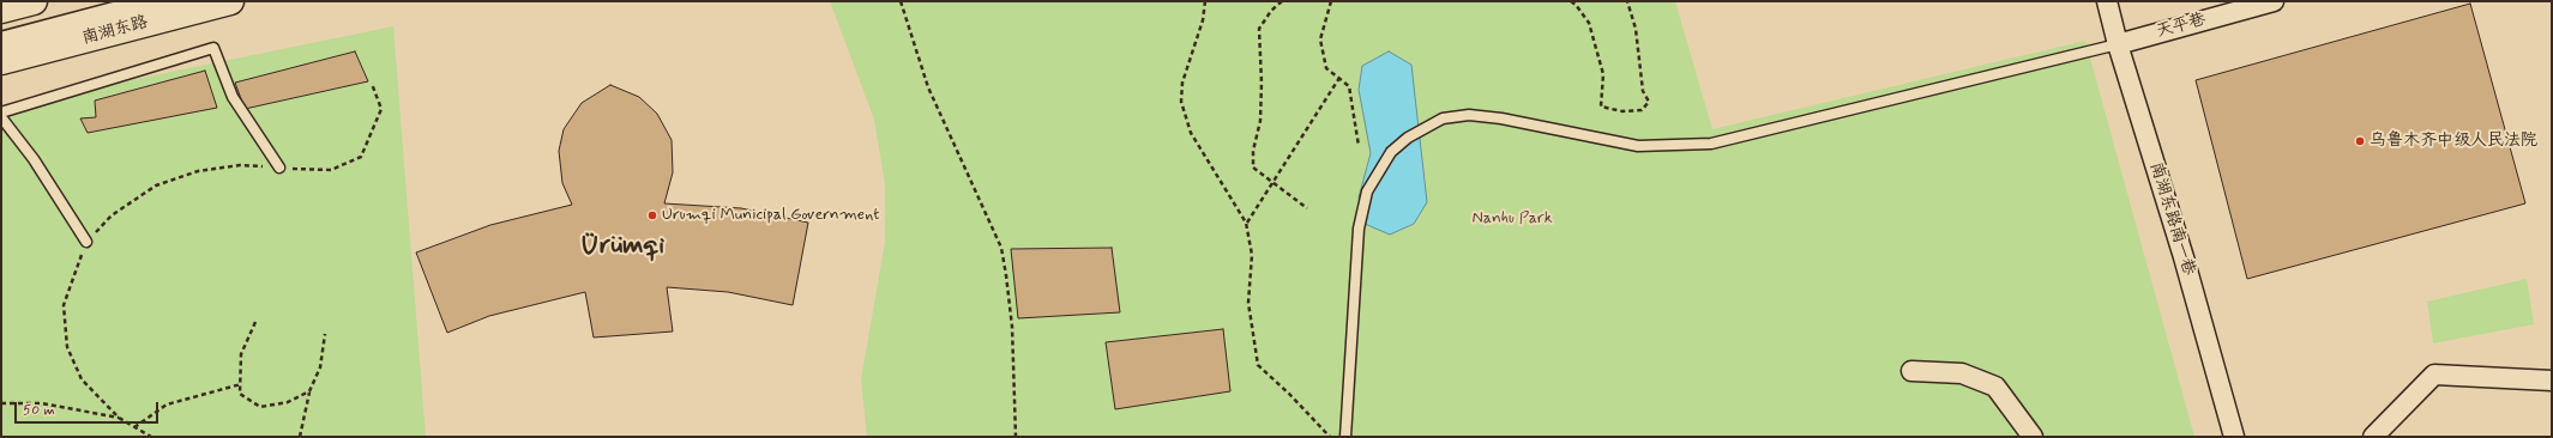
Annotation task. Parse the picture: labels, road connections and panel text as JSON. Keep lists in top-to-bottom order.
{
  "streets": {
    "main road": ["南湖东路"],
    "street": ["天平巷", "南湖东路南一巷"]
  },
  "crossings": [
    ["天平巷", "南湖东路南一巷"]
  ],
  "districts": ["Ürümqi"],
  "parks": ["Nanhu Park"],
  "places": ["乌鲁木齐中级人民法院", "Urumqi Municipal Government"],
  "scale_bar": "50 m"
}
